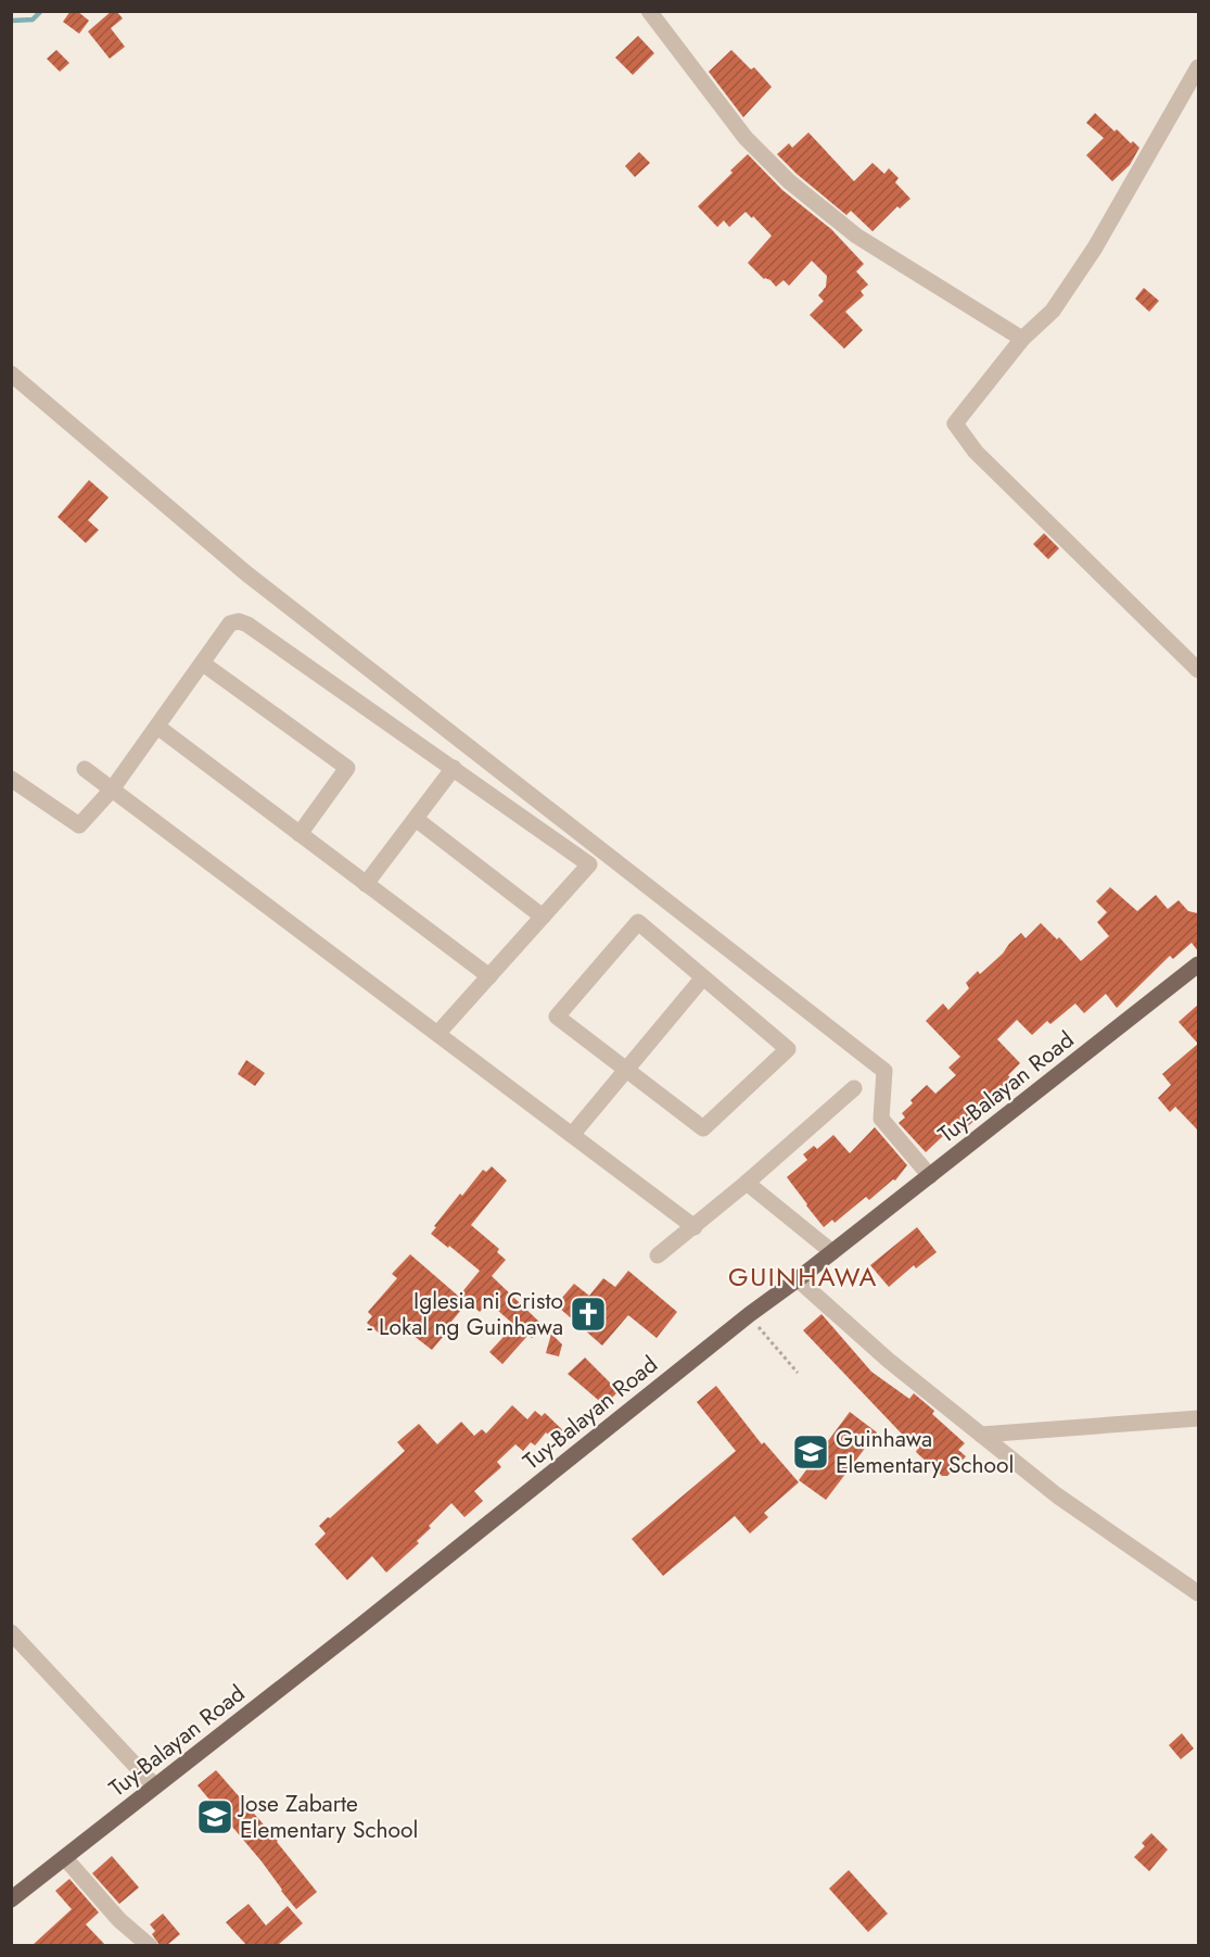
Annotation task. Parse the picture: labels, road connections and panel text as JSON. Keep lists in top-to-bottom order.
{
  "streets": {
    "main road": ["Tuy-Balayan Road"]
  },
  "districts": ["GUINHAWA"],
  "places": {
    "church": ["Iglesia ni Cristo - Lokal ng Guinhawa"],
    "school or university": ["Guinhawa Elementary School", "Jose Zabarte Elementary School"]
  }
}
